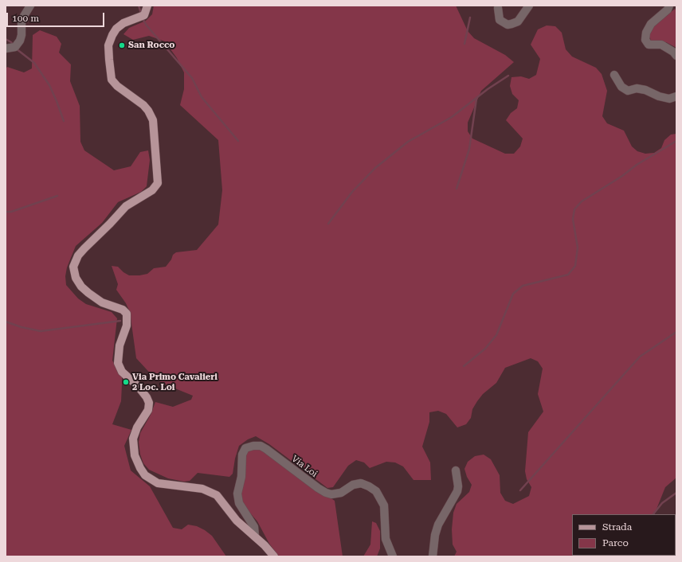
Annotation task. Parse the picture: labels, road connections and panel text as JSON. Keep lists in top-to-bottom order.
{
  "streets": {
    "street": ["Via Loi"]
  },
  "places": ["San Rocco", "Via Primo Cavalieri 2 Loc. Loi"],
  "legend": ["Strada", "Parco"],
  "scale_bar": "100 m"
}
